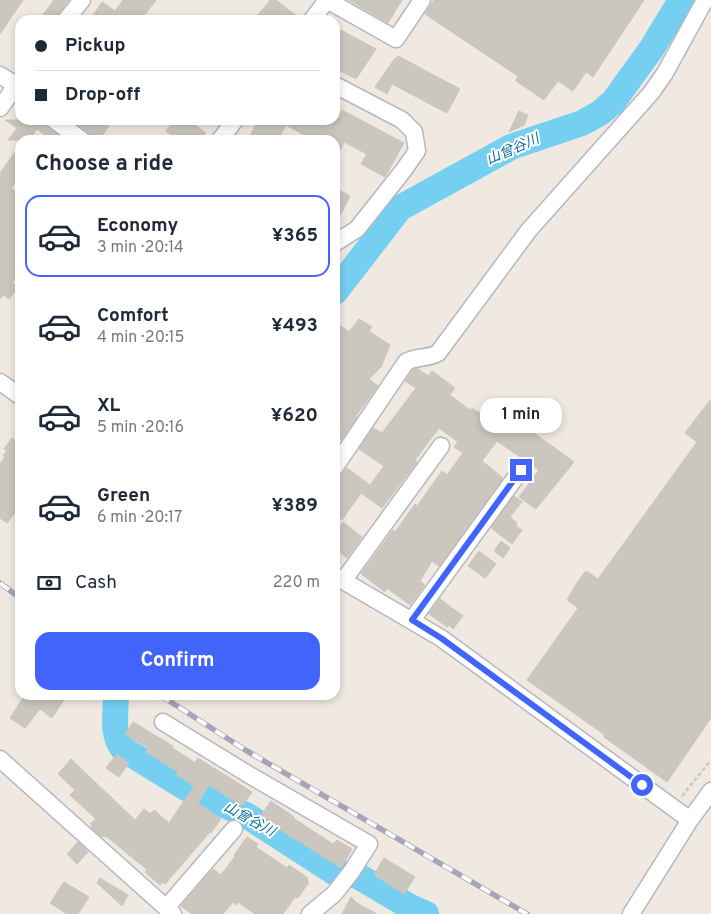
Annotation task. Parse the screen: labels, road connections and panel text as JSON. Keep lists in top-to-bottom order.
{
  "water": ["山曾谷川"],
  "page": {
    "banner": ["Pickup", "Drop-off"],
    "heading": "Choose a ride",
    "list": [
      {
        "name": "Economy",
        "note": "3 min · 20:14",
        "value": "¥365"
      },
      {
        "name": "Comfort",
        "note": "4 min · 20:15",
        "value": "¥493"
      },
      {
        "name": "XL",
        "note": "5 min · 20:16",
        "value": "¥620"
      },
      {
        "name": "Green",
        "note": "6 min · 20:17",
        "value": "¥389"
      }
    ],
    "bubble": "1 min",
    "pay": ["Cash", "220 m"],
    "buttons": "Confirm"
  }
}
